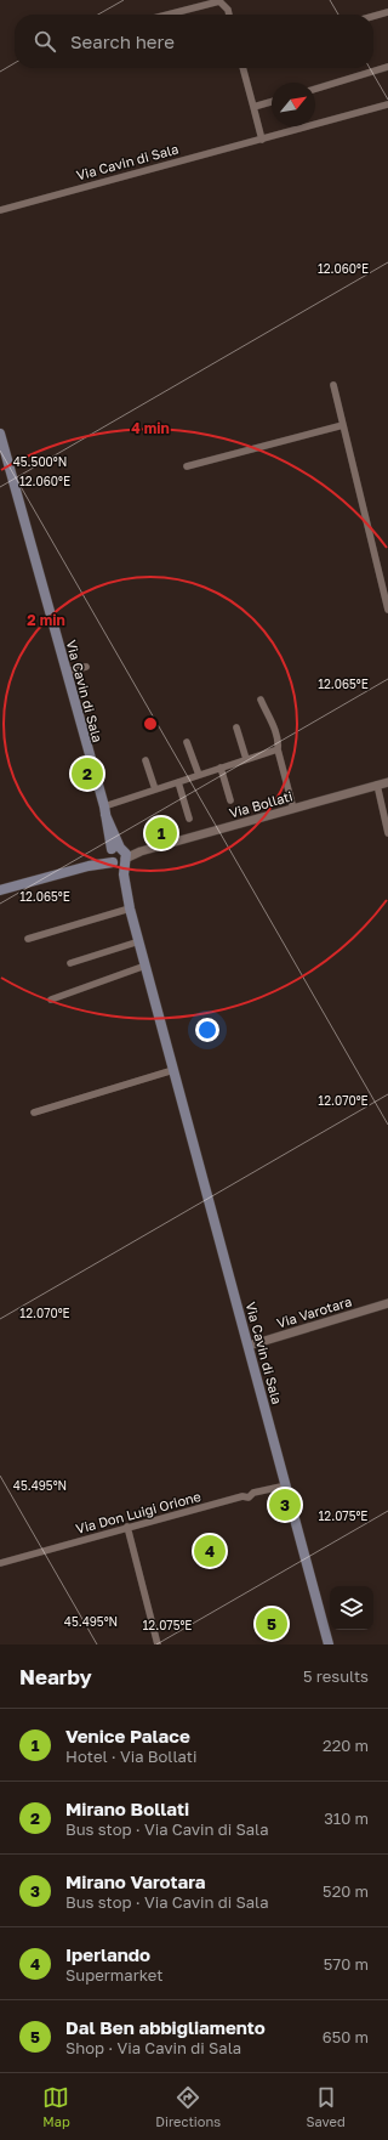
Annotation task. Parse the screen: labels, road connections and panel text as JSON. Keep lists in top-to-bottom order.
{
  "streets": {
    "main road": ["Via Cavin di Sala"],
    "street": ["Via Bollati", "Via Varotara", "Via Don Luigi Orione"]
  },
  "crossings": [
    ["Via Cavin di Sala", "Via Bollati"],
    ["Via Cavin di Sala", "Via Varotara"]
  ],
  "north": "top right",
  "page": {
    "search": "Search here",
    "pins": [
      "2",
      "1",
      "3",
      "4",
      "5"
    ],
    "heading": ["Nearby", "5 results"],
    "list": [
      {
        "mark": "1",
        "name": "Venice Palace",
        "note": "Hotel · Via Bollati",
        "value": "220 m"
      },
      {
        "mark": "2",
        "name": "Mirano Bollati",
        "note": "Bus stop · Via Cavin di Sala",
        "value": "310 m"
      },
      {
        "mark": "3",
        "name": "Mirano Varotara",
        "note": "Bus stop · Via Cavin di Sala",
        "value": "520 m"
      },
      {
        "mark": "4",
        "name": "Iperlando",
        "note": "Supermarket",
        "value": "570 m"
      },
      {
        "mark": "5",
        "name": "Dal Ben abbigliamento",
        "note": "Shop · Via Cavin di Sala",
        "value": "650 m"
      }
    ],
    "nav": ["Map", "Directions", "Saved"]
  },
  "coordinates": [
    "12.060°E",
    "45.500°N",
    "12.065°E",
    "12.070°E",
    "45.495°N",
    "12.075°E"
  ],
  "rings": ["4 min", "2 min"]
}
